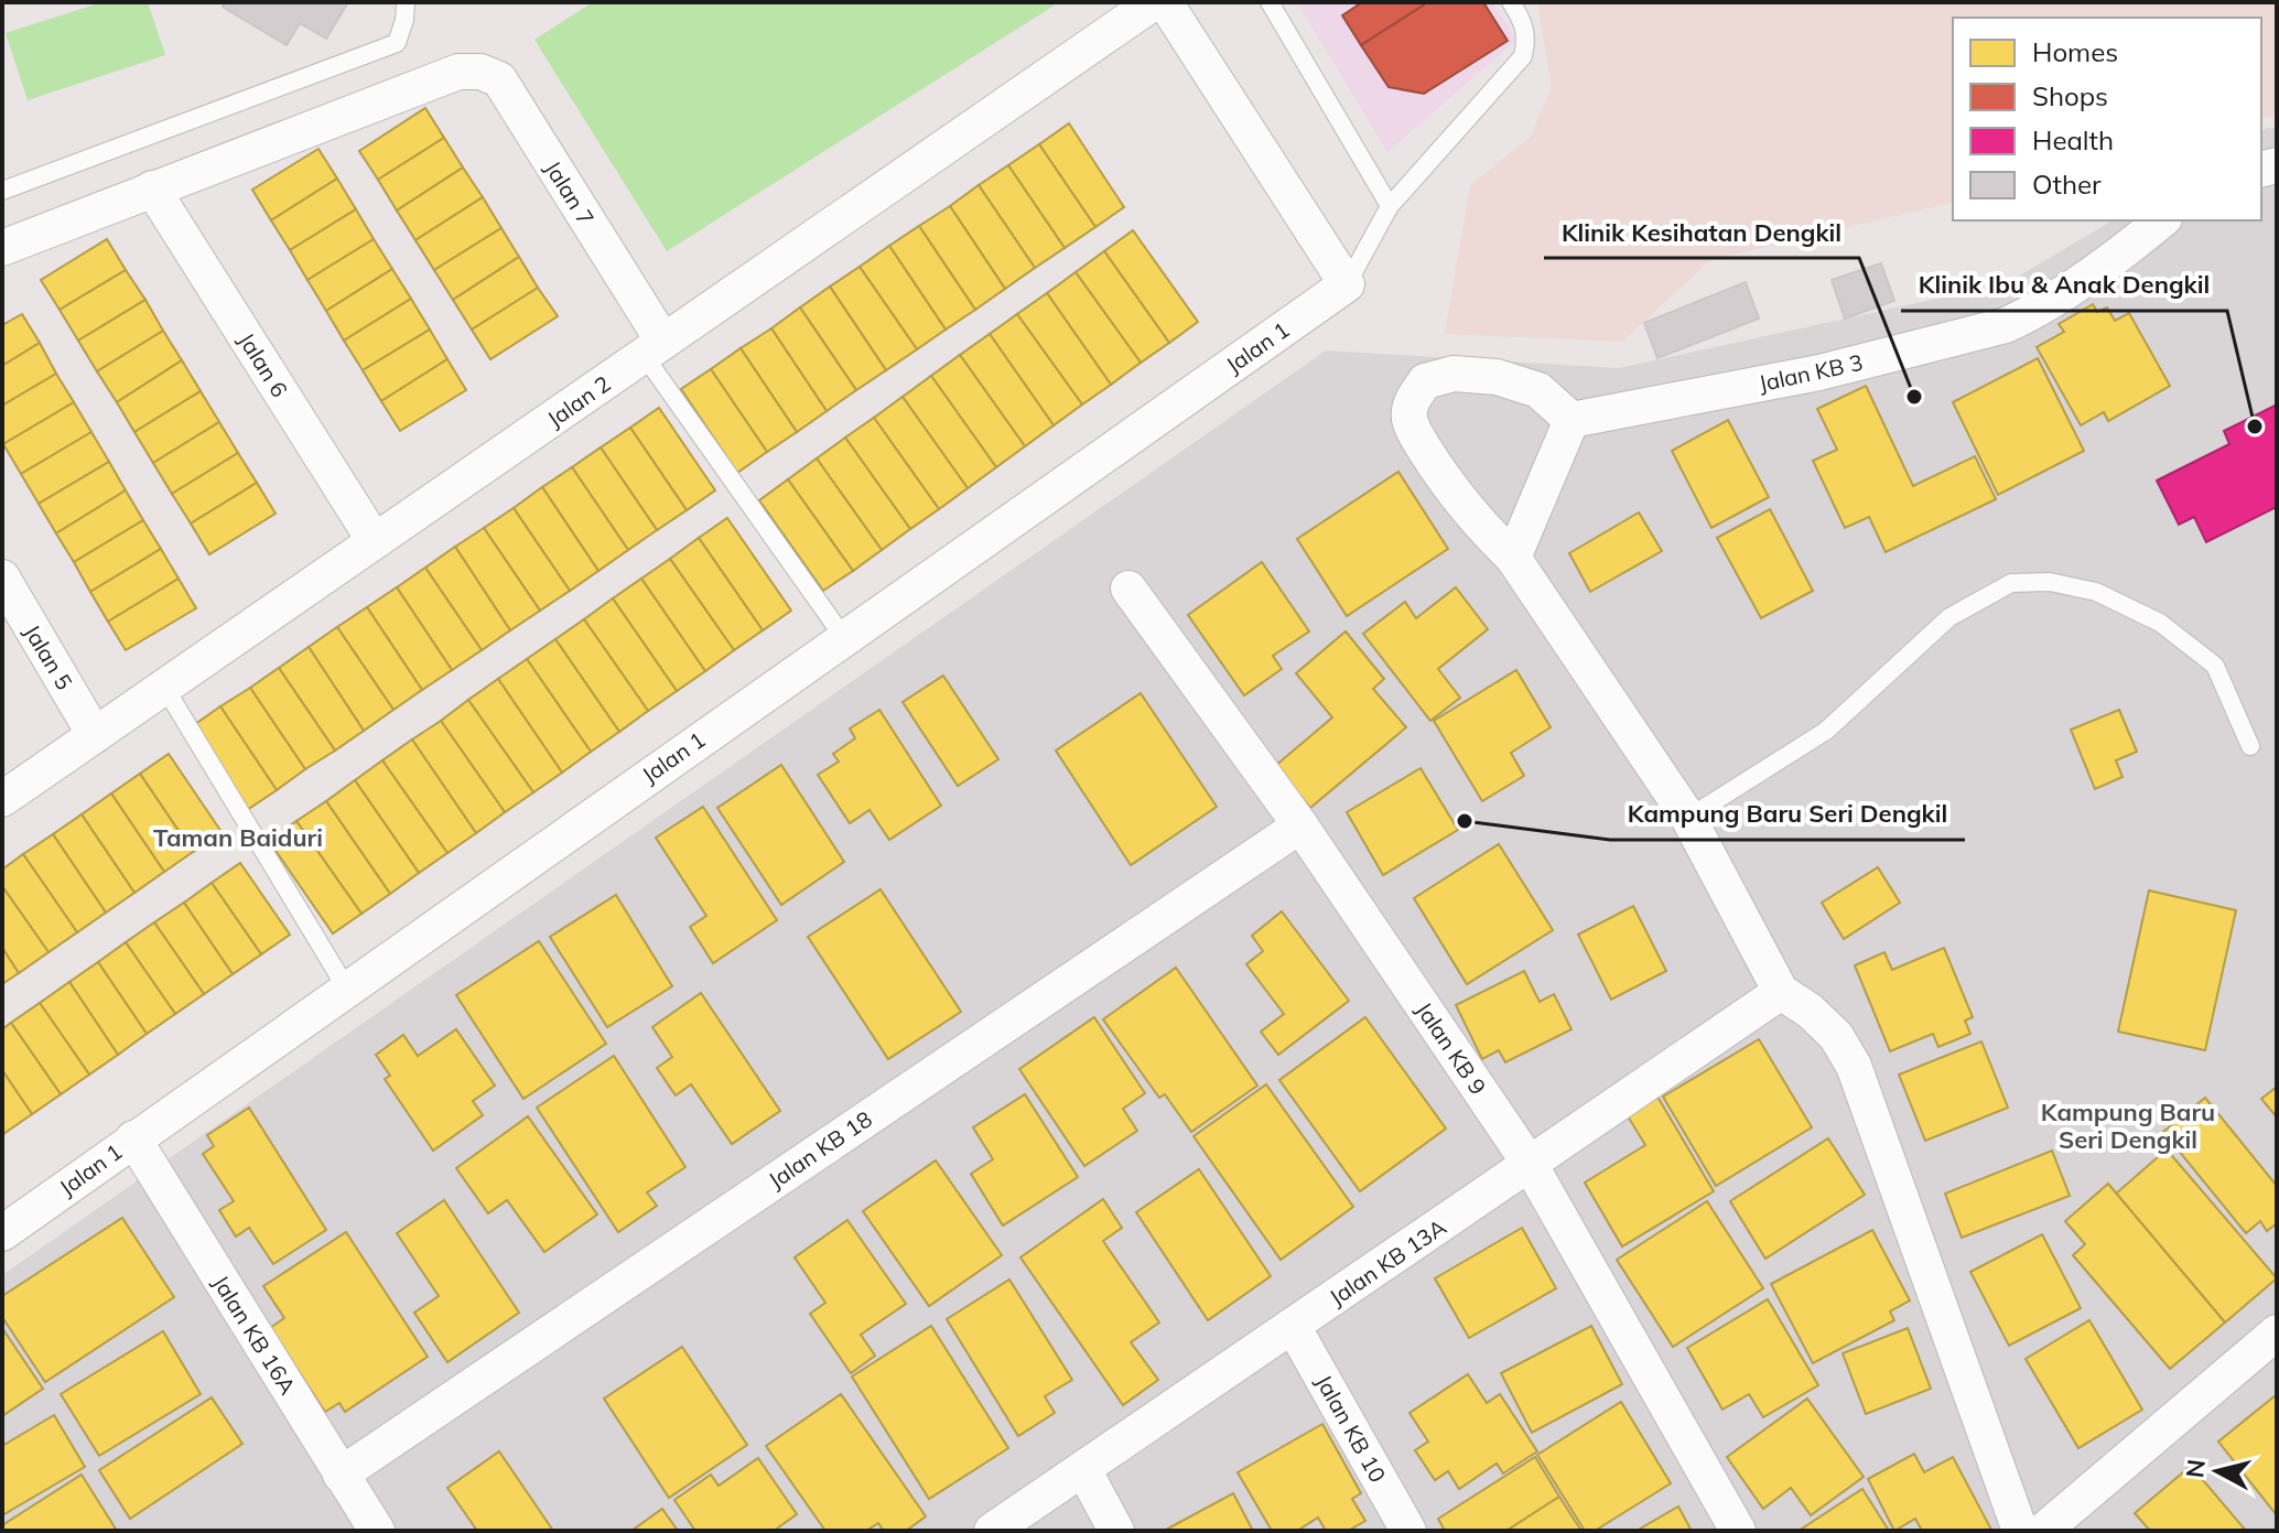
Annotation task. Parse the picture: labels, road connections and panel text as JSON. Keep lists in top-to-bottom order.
{
  "streets": {
    "street": [
      "Jalan 7",
      "Jalan 1",
      "Jalan 6",
      "Jalan KB 3",
      "Jalan 2",
      "Jalan 5",
      "Jalan KB 9",
      "Jalan KB 18",
      "Jalan KB 13A",
      "Jalan KB 16A",
      "Jalan KB 10"
    ]
  },
  "crossings": [
    ["Jalan 7", "Jalan 6"],
    ["Jalan 7", "Jalan 2"],
    ["Jalan 1", "Jalan KB 16A"],
    ["Jalan 6", "Jalan 2"],
    ["Jalan 2", "Jalan 5"],
    ["Jalan KB 9", "Jalan KB 18"],
    ["Jalan KB 9", "Jalan KB 13A"],
    ["Jalan KB 18", "Jalan KB 16A"],
    ["Jalan KB 13A", "Jalan KB 10"]
  ],
  "districts": ["Taman Baiduri", "Kampung Baru Seri Dengkil"],
  "places": ["Klinik Kesihatan Dengkil", "Klinik Ibu & Anak Dengkil", "Kampung Baru Seri Dengkil"],
  "legend": [
    "Homes",
    "Shops",
    "Health",
    "Other"
  ],
  "north": "left"
}
